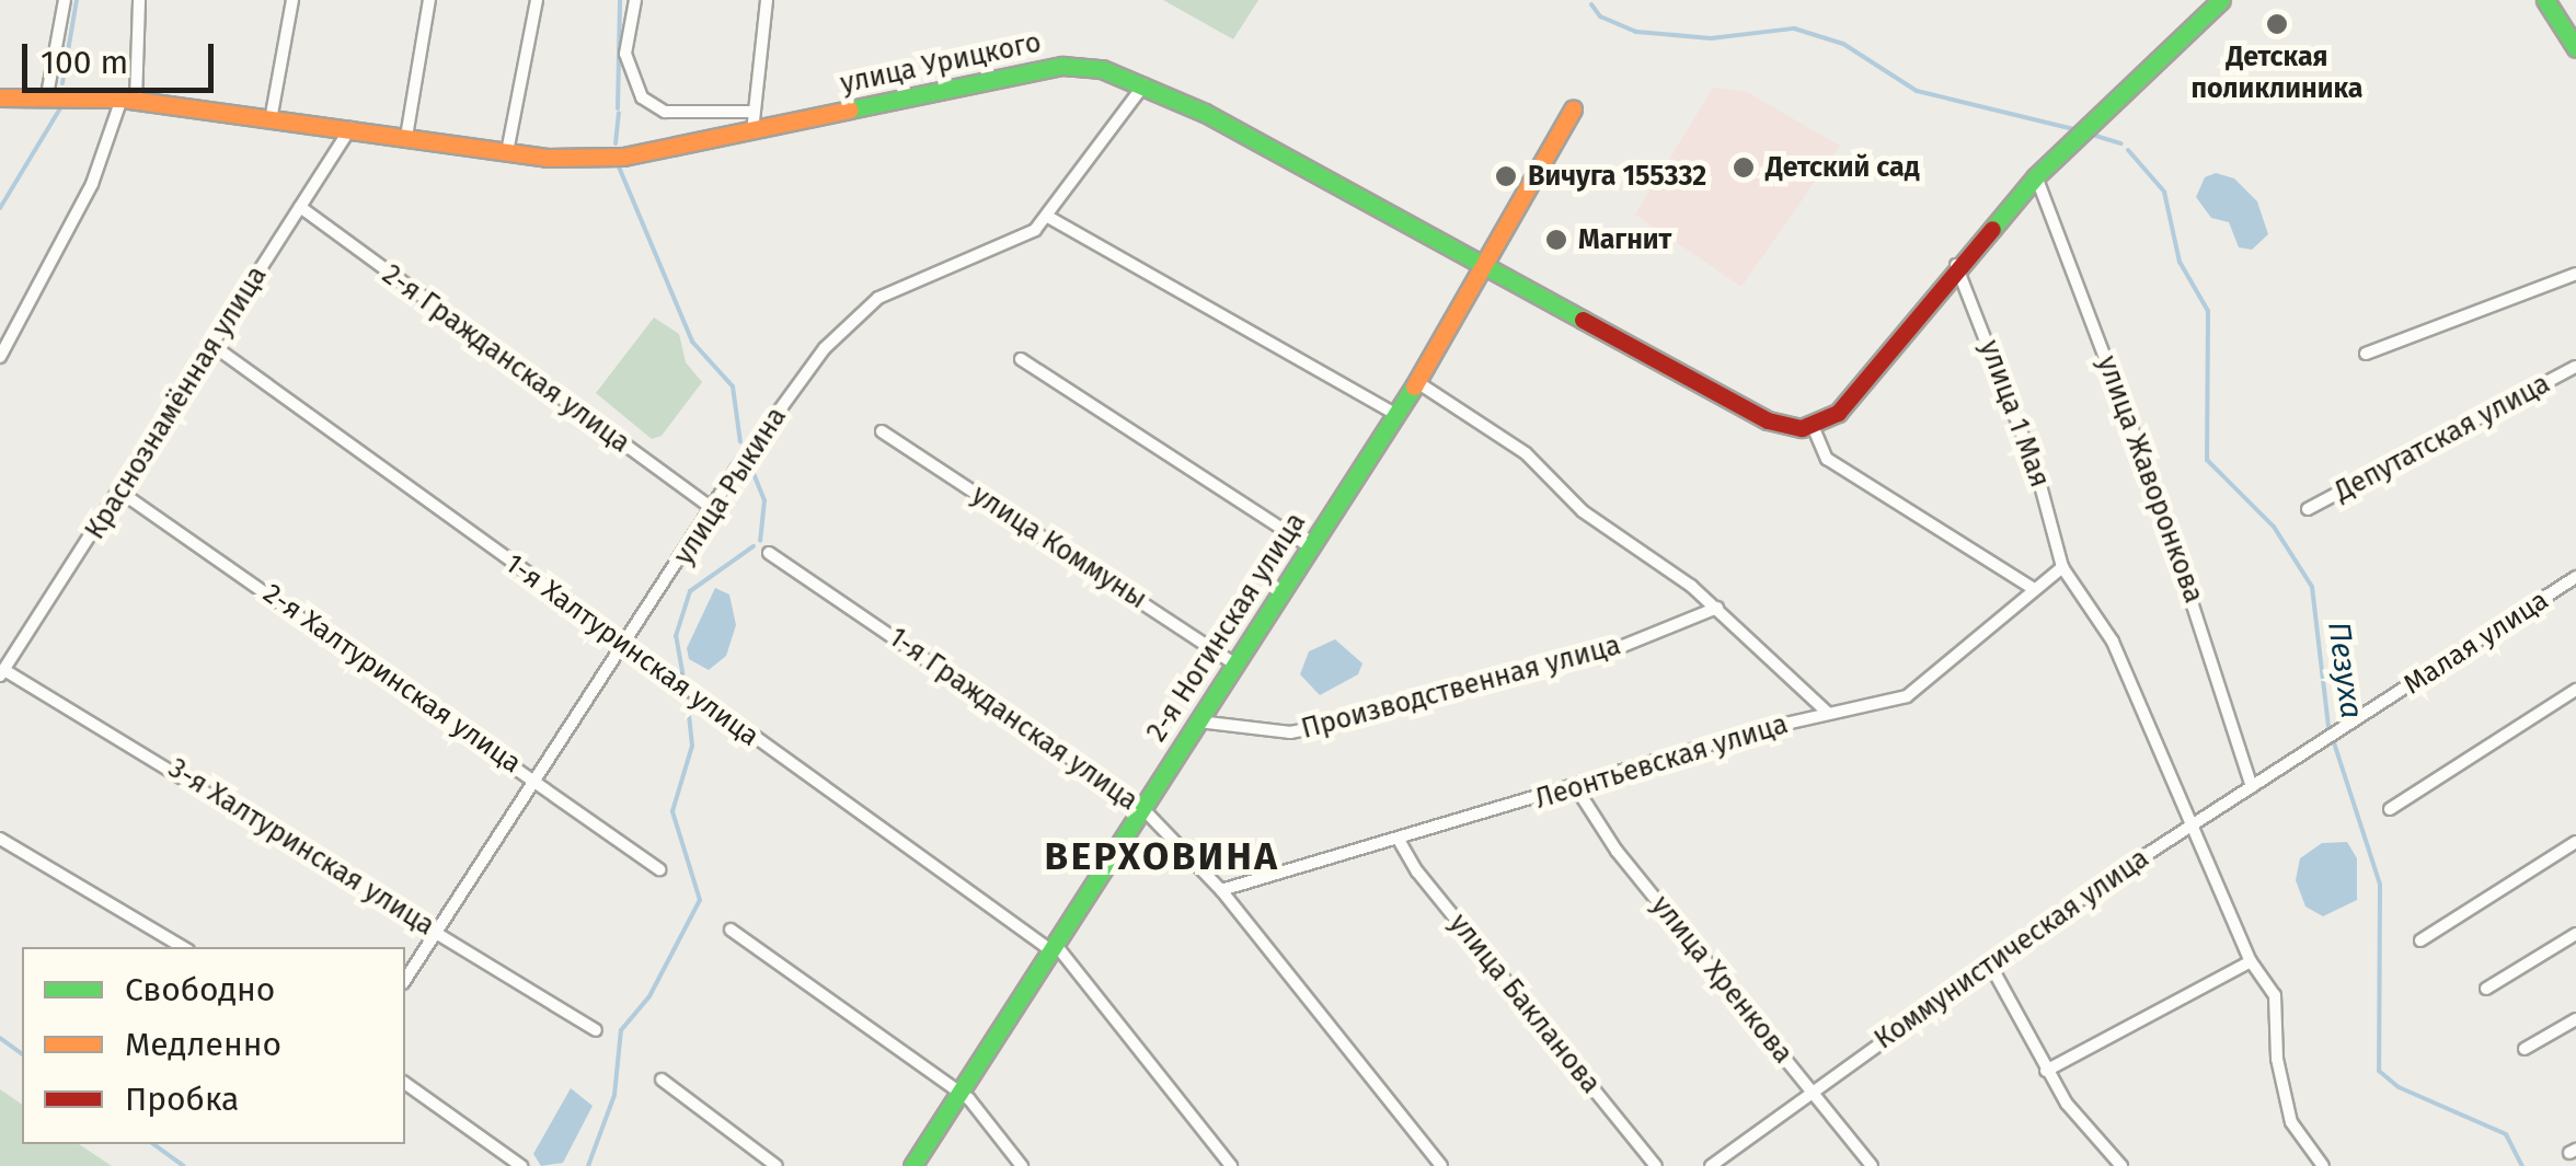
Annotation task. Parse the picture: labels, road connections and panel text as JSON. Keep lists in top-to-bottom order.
{
  "streets": {
    "main road": ["улица Урицкого", "2-я Ногинская улица"],
    "street": [
      "2-я Гражданская улица",
      "Краснознамённая улица",
      "улица 1 Мая",
      "Депутатская улица",
      "улица Жаворонкова",
      "улица Рыкина",
      "улица Коммуны",
      "Малая улица",
      "1-я Халтуринская улица",
      "2-я Халтуринская улица",
      "Производственная улица",
      "1-я Гражданская улица",
      "Леонтьевская улица",
      "3-я Халтуринская улица",
      "Коммунистическая улица",
      "улица Хренкова",
      "улица Бакланова"
    ]
  },
  "crossings": [
    ["улица Урицкого", "Краснознамённая улица"],
    ["улица Урицкого", "улица Рыкина"],
    ["улица Урицкого", "2-я Ногинская улица"],
    ["2-я Гражданская улица", "Краснознамённая улица"],
    ["2-я Гражданская улица", "улица Рыкина"],
    ["Краснознамённая улица", "1-я Халтуринская улица"],
    ["Краснознамённая улица", "2-я Халтуринская улица"],
    ["Краснознамённая улица", "3-я Халтуринская улица"],
    ["улица 1 Мая", "Леонтьевская улица"],
    ["улица 1 Мая", "Коммунистическая улица"],
    ["улица Жаворонкова", "Коммунистическая улица"],
    ["улица Рыкина", "1-я Халтуринская улица"],
    ["улица Рыкина", "2-я Халтуринская улица"],
    ["улица Рыкина", "3-я Халтуринская улица"],
    ["улица Коммуны", "2-я Ногинская улица"],
    ["2-я Ногинская улица", "1-я Халтуринская улица"],
    ["2-я Ногинская улица", "Производственная улица"],
    ["2-я Ногинская улица", "1-я Гражданская улица"],
    ["Малая улица", "Коммунистическая улица"],
    ["1-я Гражданская улица", "Леонтьевская улица"],
    ["Леонтьевская улица", "улица Хренкова"],
    ["Леонтьевская улица", "улица Бакланова"],
    ["Коммунистическая улица", "улица Хренкова"]
  ],
  "districts": ["ВЕРХОВИНА"],
  "water": ["Пезуха"],
  "places": [
    "Детская поликлиника",
    "Детский сад",
    "Вичуга 155332",
    "Магнит"
  ],
  "legend": ["Свободно", "Медленно", "Пробка"],
  "scale_bar": "100 m"
}
